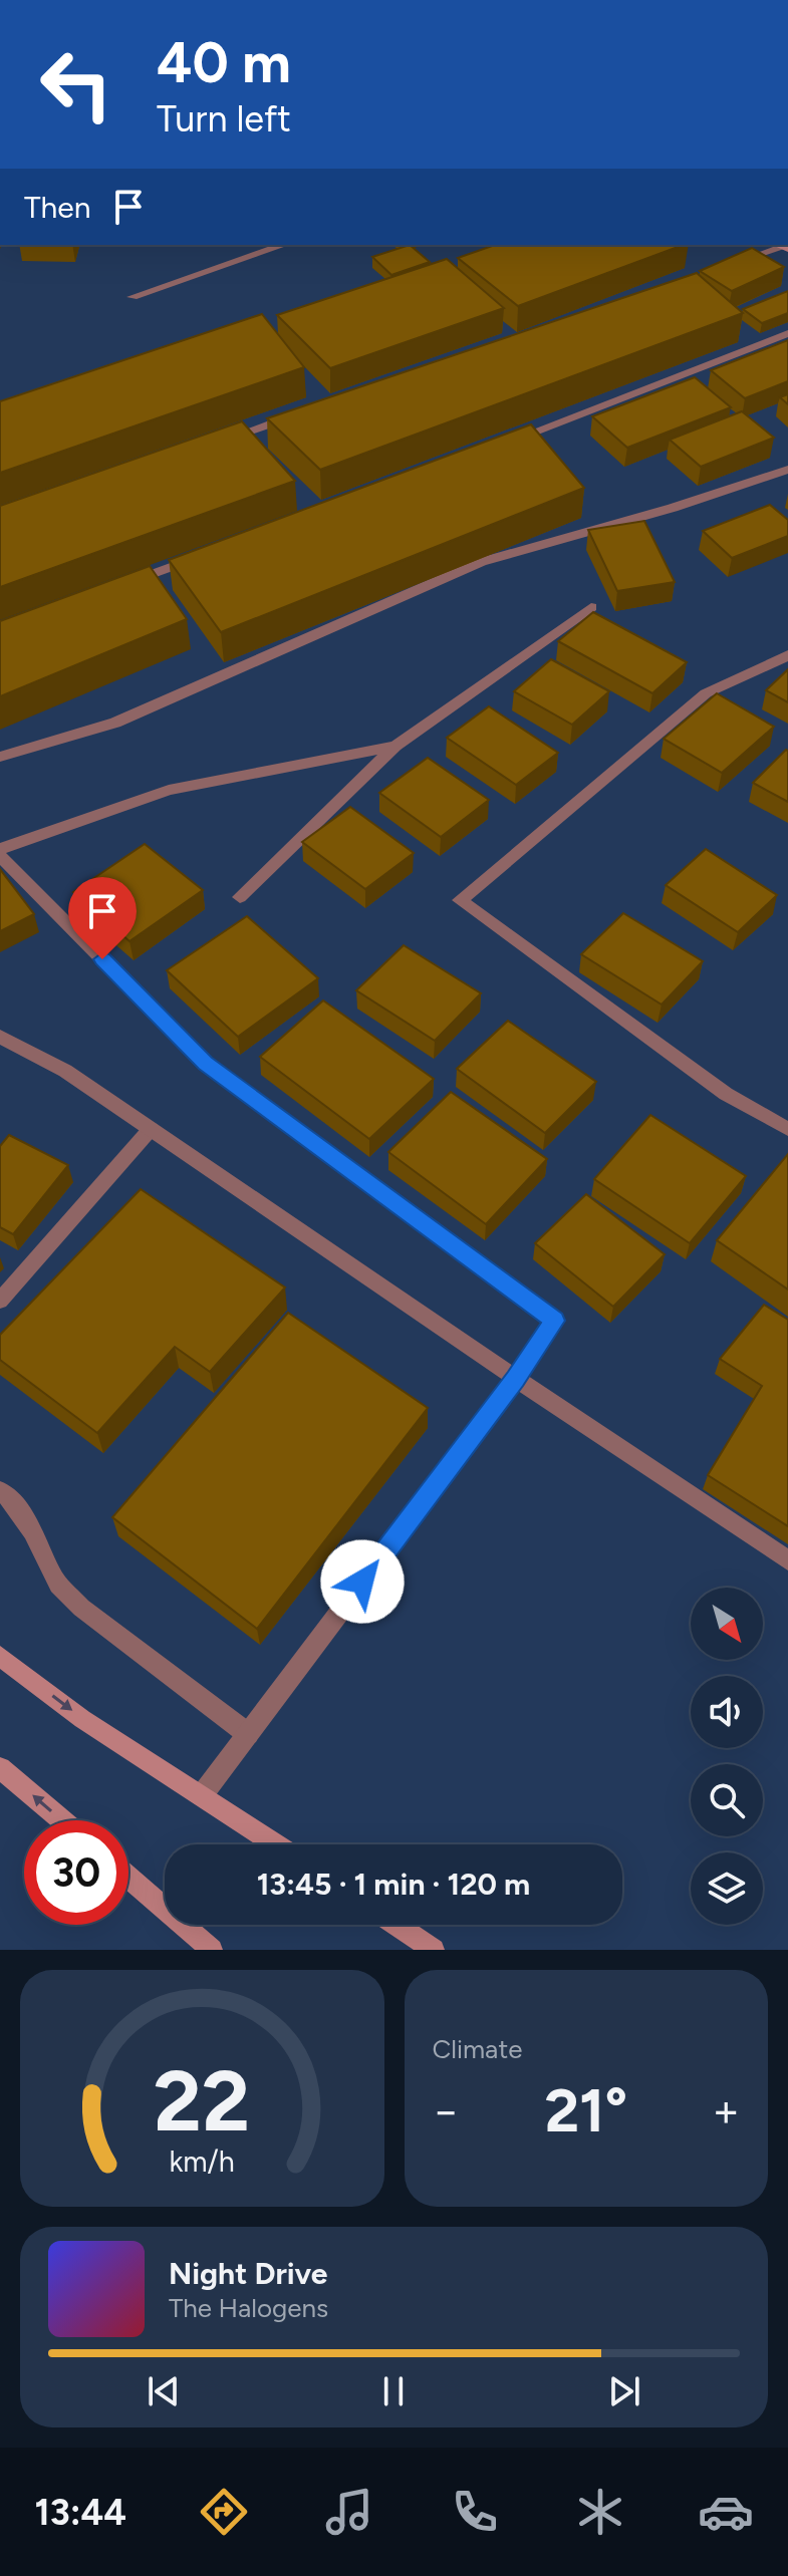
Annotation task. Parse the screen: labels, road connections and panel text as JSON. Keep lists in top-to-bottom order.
{
  "north": "bottom right",
  "page": {
    "turn": ["40 m", "Turn left"],
    "then": "Then",
    "limit": "30",
    "trip": "13:45 · 1 min · 120 m",
    "tile": "Climate",
    "heat": ["−", "21°", "+"],
    "song": ["Night Drive", "The Halogens"],
    "tabs": "13:44",
    "gauge": ["22", "km/h"]
  }
}
